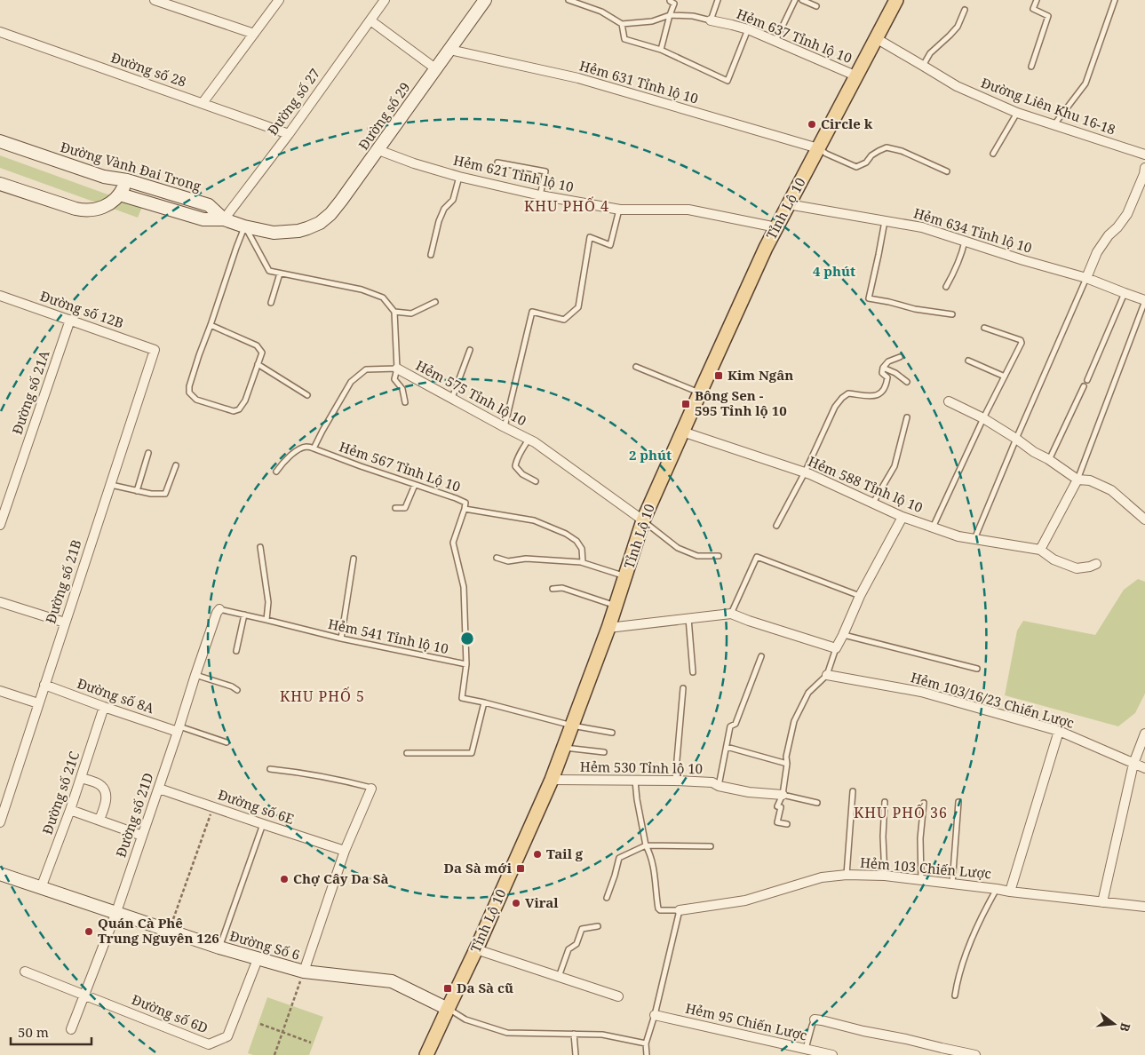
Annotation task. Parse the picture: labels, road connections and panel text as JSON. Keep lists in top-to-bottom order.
{
  "streets": {
    "main road": ["Tỉnh Lộ 10"],
    "street": [
      "Hẻm 637 Tỉnh lộ 10",
      "Đường số 28",
      "Hẻm 631 Tỉnh lộ 10",
      "Đường số 27",
      "Đường Liên Khu 16-18",
      "Đường số 29",
      "Đường Vành Đai Trong",
      "Hẻm 621 Tỉnh lộ 10",
      "Hẻm 634 Tỉnh lộ 10",
      "Đường số 12B",
      "Đường số 21A",
      "Hẻm 575 Tỉnh lộ 10",
      "Hẻm 588 Tỉnh lộ 10",
      "Đường số 21B",
      "Đường số 8A",
      "Hẻm 103/16/23 Chiến Lược",
      "Hẻm 530 Tỉnh lộ 10",
      "Đường số 21C",
      "Đường số 6E",
      "Đường số 21D",
      "Hẻm 103 Chiến Lược",
      "Đường Số 6",
      "Đường số 6D",
      "Hẻm 95 Chiến Lược"
    ],
    "lane": ["Hẻm 567 Tỉnh Lộ 10", "Hẻm 541 Tỉnh lộ 10"]
  },
  "crossings": [
    ["Hẻm 637 Tỉnh lộ 10", "Tỉnh Lộ 10"],
    ["Đường số 28", "Đường số 27"],
    ["Hẻm 631 Tỉnh lộ 10", "Đường số 29"],
    ["Hẻm 631 Tỉnh lộ 10", "Tỉnh Lộ 10"],
    ["Đường số 27", "Đường Vành Đai Trong"],
    ["Đường số 29", "Đường Vành Đai Trong"],
    ["Đường số 29", "Hẻm 621 Tỉnh lộ 10"],
    ["Hẻm 621 Tỉnh lộ 10", "Tỉnh Lộ 10"],
    ["Tỉnh Lộ 10", "Hẻm 634 Tỉnh lộ 10"],
    ["Tỉnh Lộ 10", "Hẻm 575 Tỉnh lộ 10"],
    ["Tỉnh Lộ 10", "Hẻm 588 Tỉnh lộ 10"],
    ["Tỉnh Lộ 10", "Hẻm 530 Tỉnh lộ 10"],
    ["Tỉnh Lộ 10", "Đường Số 6"],
    ["Đường số 12B", "Đường số 21A"],
    ["Đường số 12B", "Đường số 21B"],
    ["Đường số 21B", "Đường số 8A"],
    ["Hẻm 541 Tỉnh lộ 10", "Đường số 21D"],
    ["Đường số 8A", "Đường số 21C"],
    ["Đường số 8A", "Đường số 21D"],
    ["Đường số 21C", "Đường Số 6"],
    ["Đường số 6E", "Đường số 21D"],
    ["Đường số 21D", "Đường Số 6"],
    ["Đường số 21D", "Đường số 6D"],
    ["Đường Số 6", "Đường số 6D"]
  ],
  "districts": ["KHU PHỐ 4", "KHU PHỐ 5", "KHU PHỐ 36"],
  "places": {
    "other": [
      "Circle k",
      "Tail g",
      "Chợ Cây Da Sà",
      "Viral",
      "Quán Cà Phê Trung Nguyên 126"
    ],
    "transit": [
      "Kim Ngân",
      "Bông Sen - 595 Tỉnh lộ 10",
      "Da Sà mới",
      "Da Sà cũ"
    ]
  },
  "scale_bar": "50 m",
  "north": "right",
  "rings": ["4 phút", "2 phút"]
}
